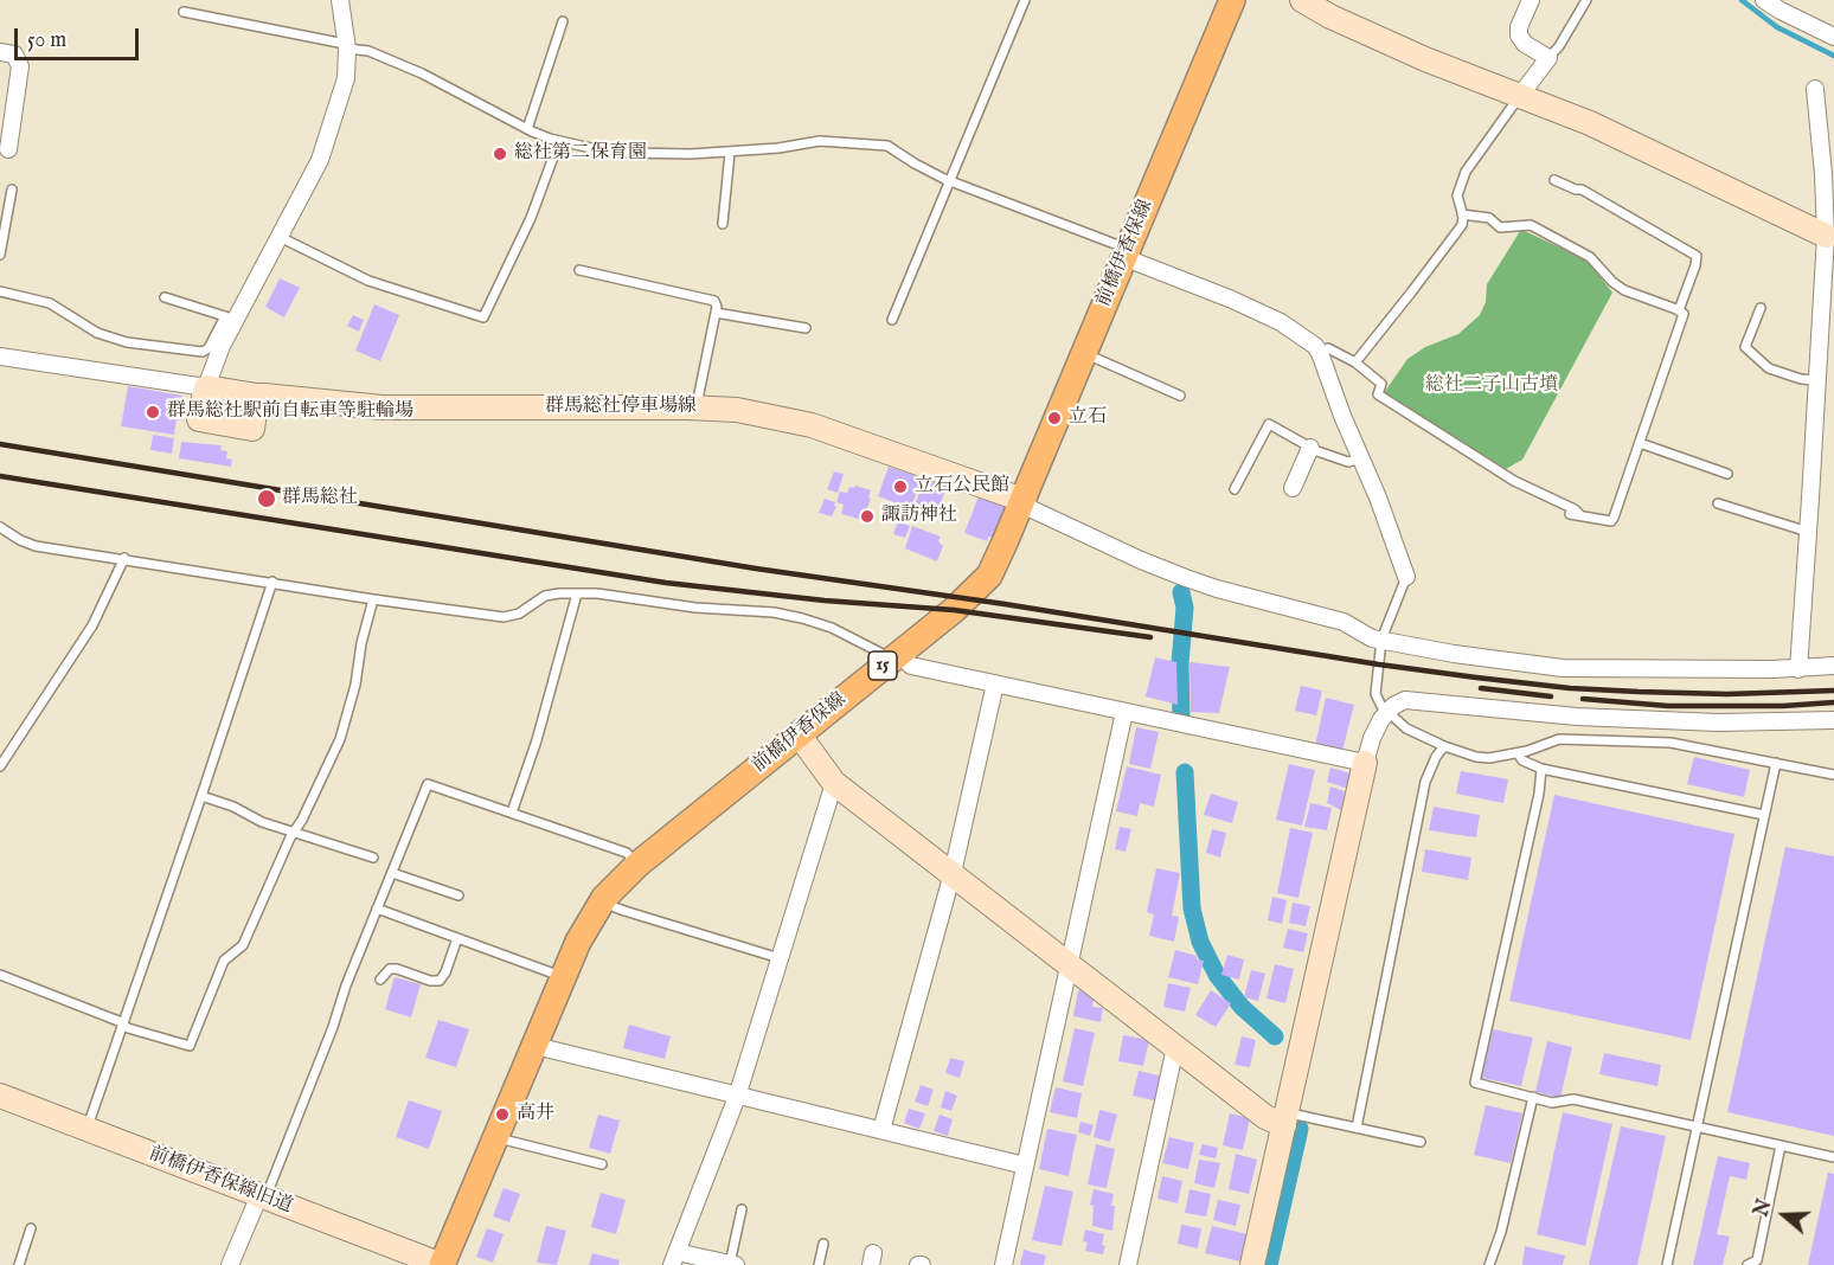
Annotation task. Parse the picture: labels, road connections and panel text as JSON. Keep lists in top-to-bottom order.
{
  "streets": {
    "main road": ["前橋伊香保線", "15"],
    "street": ["群馬総社停車場線", "前橋伊香保線旧道"]
  },
  "crossings": [
    ["前橋伊香保線", "群馬総社停車場線"],
    ["前橋伊香保線", "前橋伊香保線旧道"]
  ],
  "parks": ["総社二子山古墳"],
  "places": [
    "総社第二保育園",
    "群馬総社駅前自転車等駐輪場",
    "立石",
    "立石公民館",
    "群馬総社",
    "諏訪神社",
    "高井"
  ],
  "scale_bar": "50 m",
  "north": "left"
}
